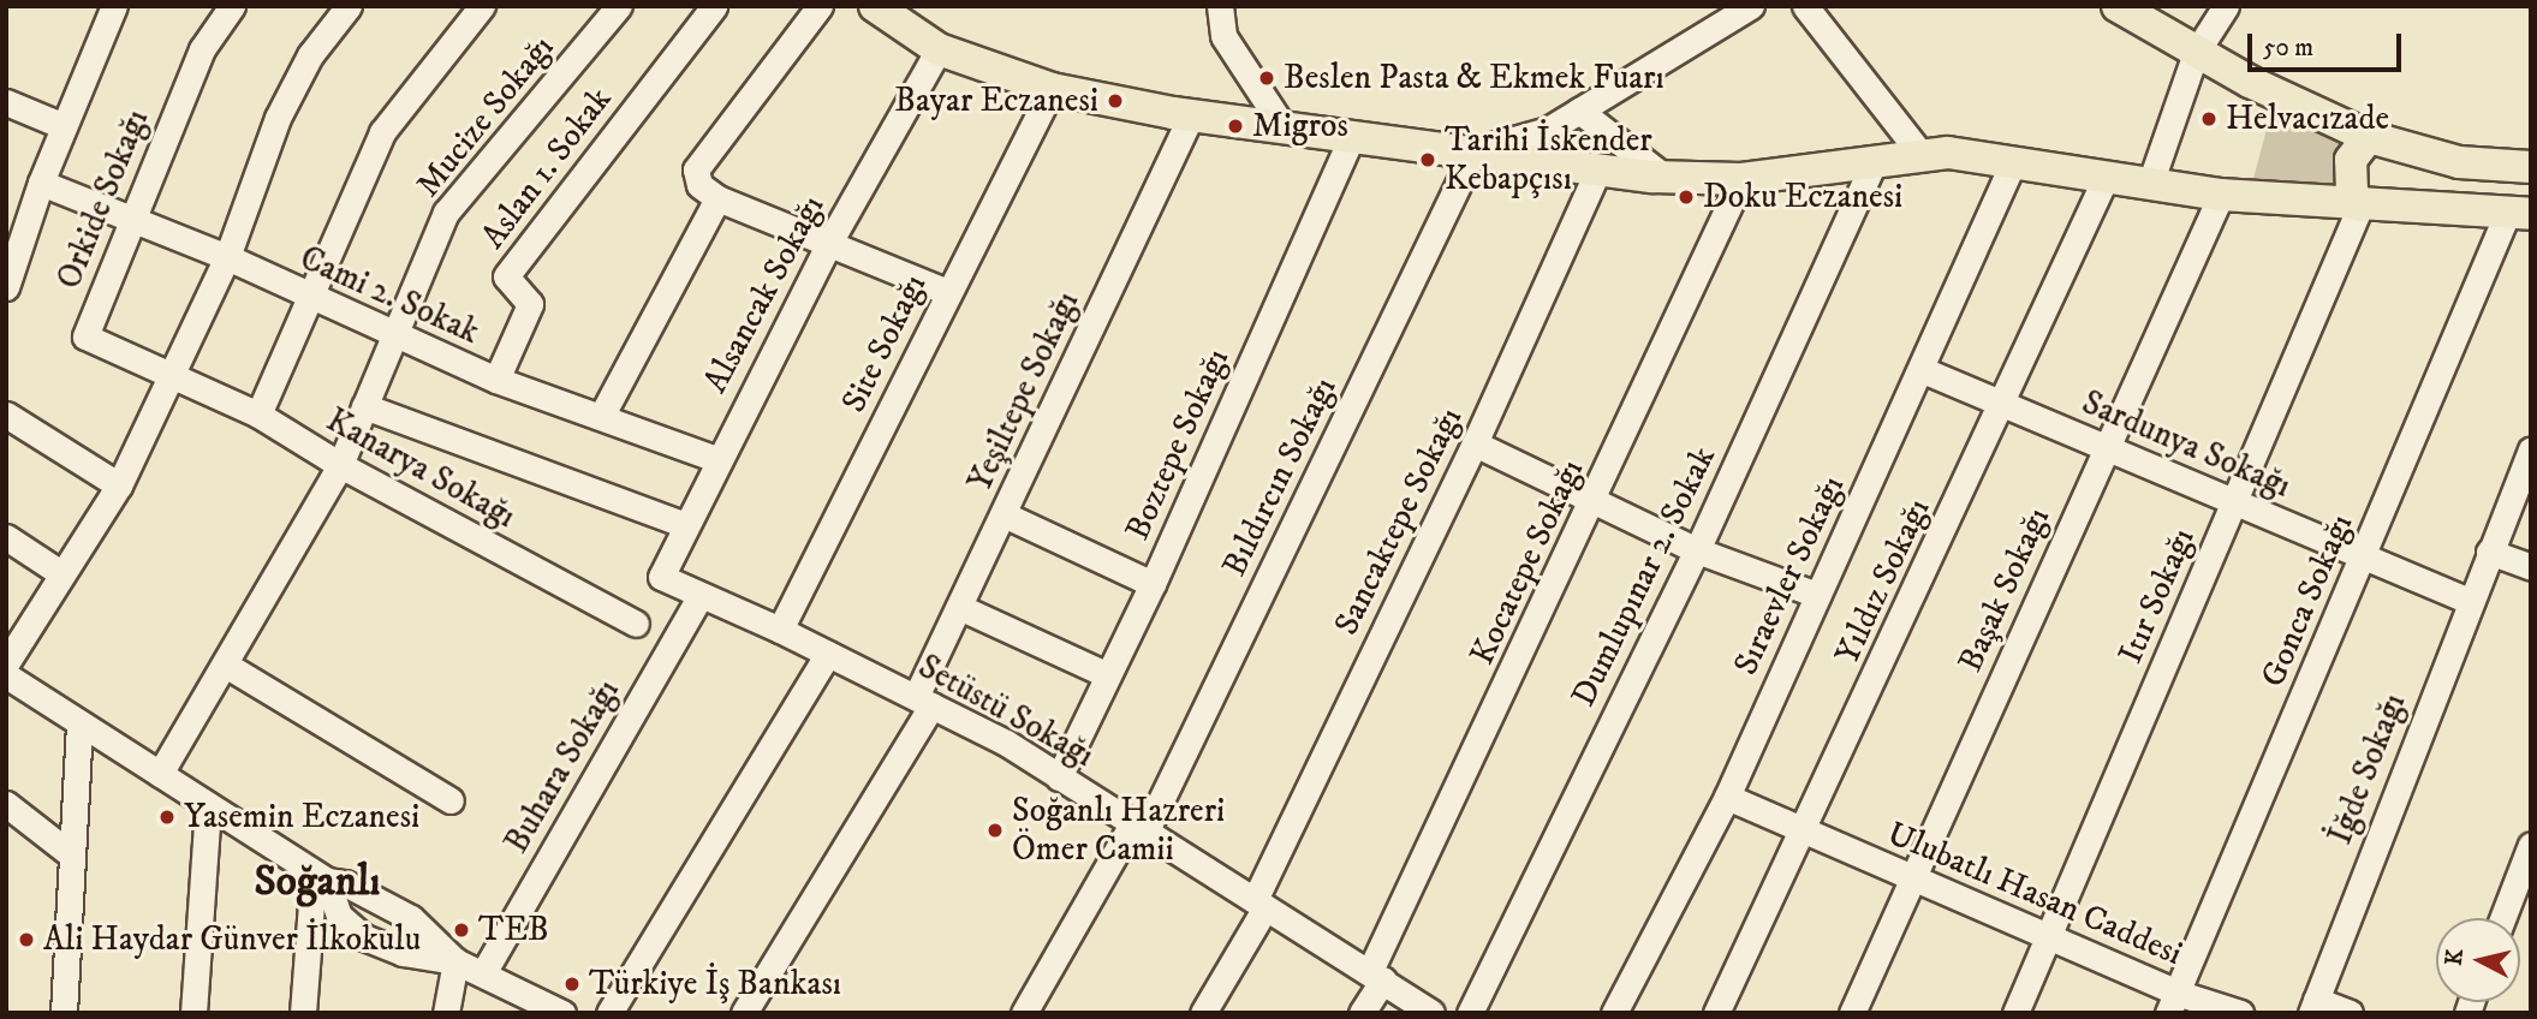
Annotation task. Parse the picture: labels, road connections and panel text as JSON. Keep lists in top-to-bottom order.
{
  "streets": {
    "street": [
      "Mucize Sokağı",
      "Aslan 1. Sokak",
      "Orkide Sokağı",
      "Alsancak Sokağı",
      "Cami 2. Sokak",
      "Site Sokağı",
      "Yeşiltepe Sokağı",
      "Boztepe Sokağı",
      "Sardunya Sokağı",
      "Kanarya Sokağı",
      "Bıldırcın Sokağı",
      "Sancaktepe Sokağı",
      "Kocatepe Sokağı",
      "Sıraevler Sokağı",
      "Dumlupınar 2. Sokak",
      "Yıldız Sokağı",
      "Başak Sokağı",
      "Itır Sokağı",
      "Gonca Sokağı",
      "Setüstü Sokağı",
      "Buhara Sokağı",
      "İğde Sokağı",
      "Ulubatlı Hasan Caddesi"
    ]
  },
  "crossings": [
    ["Mucize Sokağı", "Cami 2. Sokak"],
    ["Mucize Sokağı", "Kanarya Sokağı"],
    ["Aslan 1. Sokak", "Cami 2. Sokak"],
    ["Orkide Sokağı", "Cami 2. Sokak"],
    ["Orkide Sokağı", "Kanarya Sokağı"],
    ["Alsancak Sokağı", "Cami 2. Sokak"],
    ["Alsancak Sokağı", "Setüstü Sokağı"],
    ["Site Sokağı", "Setüstü Sokağı"],
    ["Yeşiltepe Sokağı", "Setüstü Sokağı"],
    ["Boztepe Sokağı", "Setüstü Sokağı"],
    ["Sardunya Sokağı", "Sıraevler Sokağı"],
    ["Sardunya Sokağı", "Yıldız Sokağı"],
    ["Sardunya Sokağı", "Başak Sokağı"],
    ["Sardunya Sokağı", "Itır Sokağı"],
    ["Sardunya Sokağı", "Gonca Sokağı"],
    ["Sardunya Sokağı", "İğde Sokağı"],
    ["Bıldırcın Sokağı", "Setüstü Sokağı"],
    ["Sancaktepe Sokağı", "Setüstü Sokağı"],
    ["Kocatepe Sokağı", "Setüstü Sokağı"],
    ["Sıraevler Sokağı", "Ulubatlı Hasan Caddesi"],
    ["Yıldız Sokağı", "Ulubatlı Hasan Caddesi"],
    ["Başak Sokağı", "Ulubatlı Hasan Caddesi"],
    ["Itır Sokağı", "Ulubatlı Hasan Caddesi"],
    ["Gonca Sokağı", "Ulubatlı Hasan Caddesi"],
    ["Setüstü Sokağı", "Buhara Sokağı"]
  ],
  "districts": ["Soğanlı"],
  "places": [
    "Beslen Pasta & Ekmek Fuarı",
    "Bayar Eczanesi",
    "Helvacızade",
    "Migros",
    "Tarihi İskender Kebapçısı",
    "Doku Eczanesi",
    "Yasemin Eczanesi",
    "Soğanlı Hazreri Ömer Camii",
    "TEB",
    "Ali Haydar Günver İlkokulu",
    "Türkiye İş Bankası"
  ],
  "scale_bar": "50 m",
  "north": "left"
}
